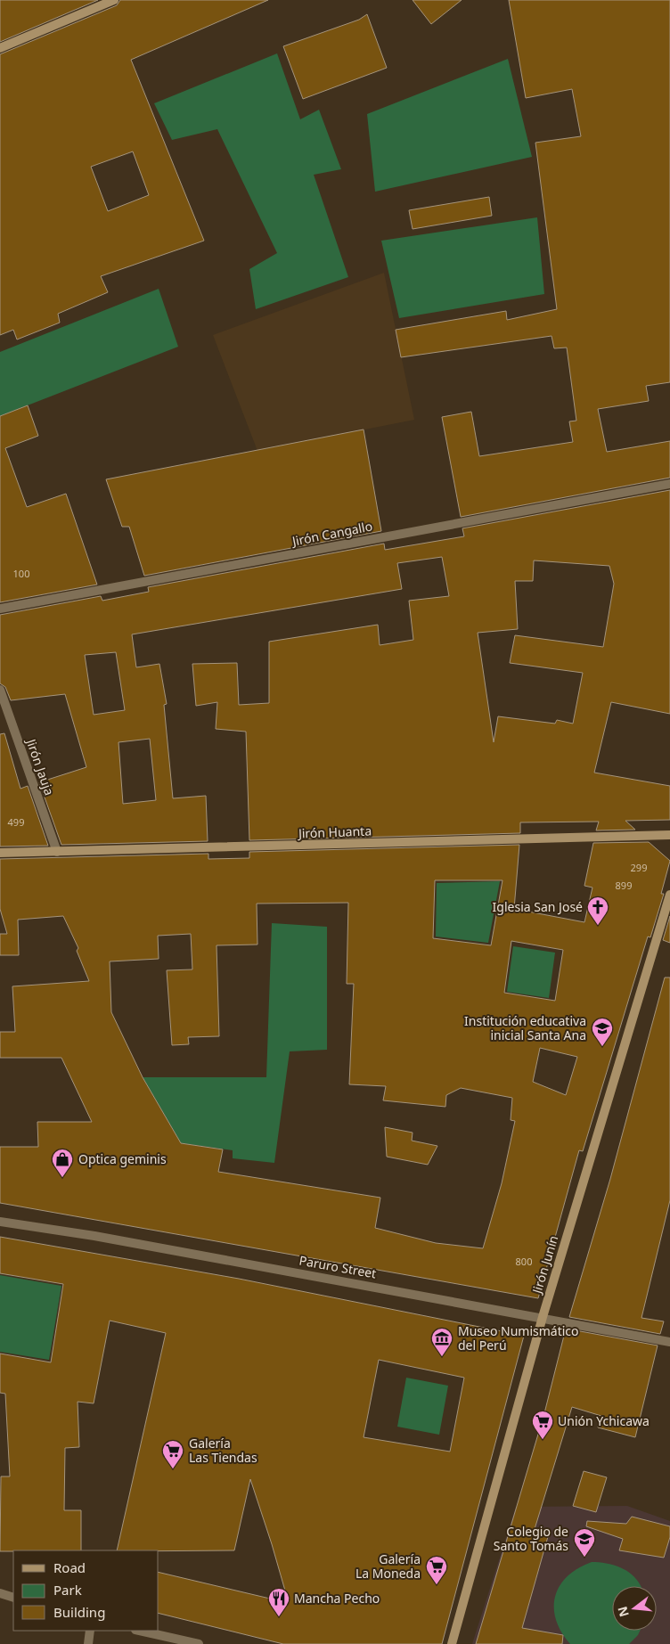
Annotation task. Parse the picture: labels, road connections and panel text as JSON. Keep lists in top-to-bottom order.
{
  "streets": {
    "street": [
      "Jirón Cangallo",
      "Jirón Jauja",
      "Jirón Huanta",
      "Jirón Junín",
      "Paruro Street"
    ]
  },
  "crossings": [
    ["Jirón Jauja", "Jirón Huanta"],
    ["Jirón Junín", "Paruro Street"]
  ],
  "places": {
    "church": ["Iglesia San José"],
    "school or university": ["Institución educativa inicial Santa Ana", "Colegio de Santo Tomás"],
    "shop": ["Optica geminis"],
    "museum": ["Museo Numismático del Perú"],
    "supermarket": ["Unión Ychicawa", "Galería Las Tiendas", "Galería La Moneda"],
    "restaurant": ["Mancha Pecho"]
  },
  "house_numbers": [
    "100",
    "499",
    "299",
    "899",
    "800"
  ],
  "legend": ["Road", "Park", "Building"],
  "north": "left"
}
